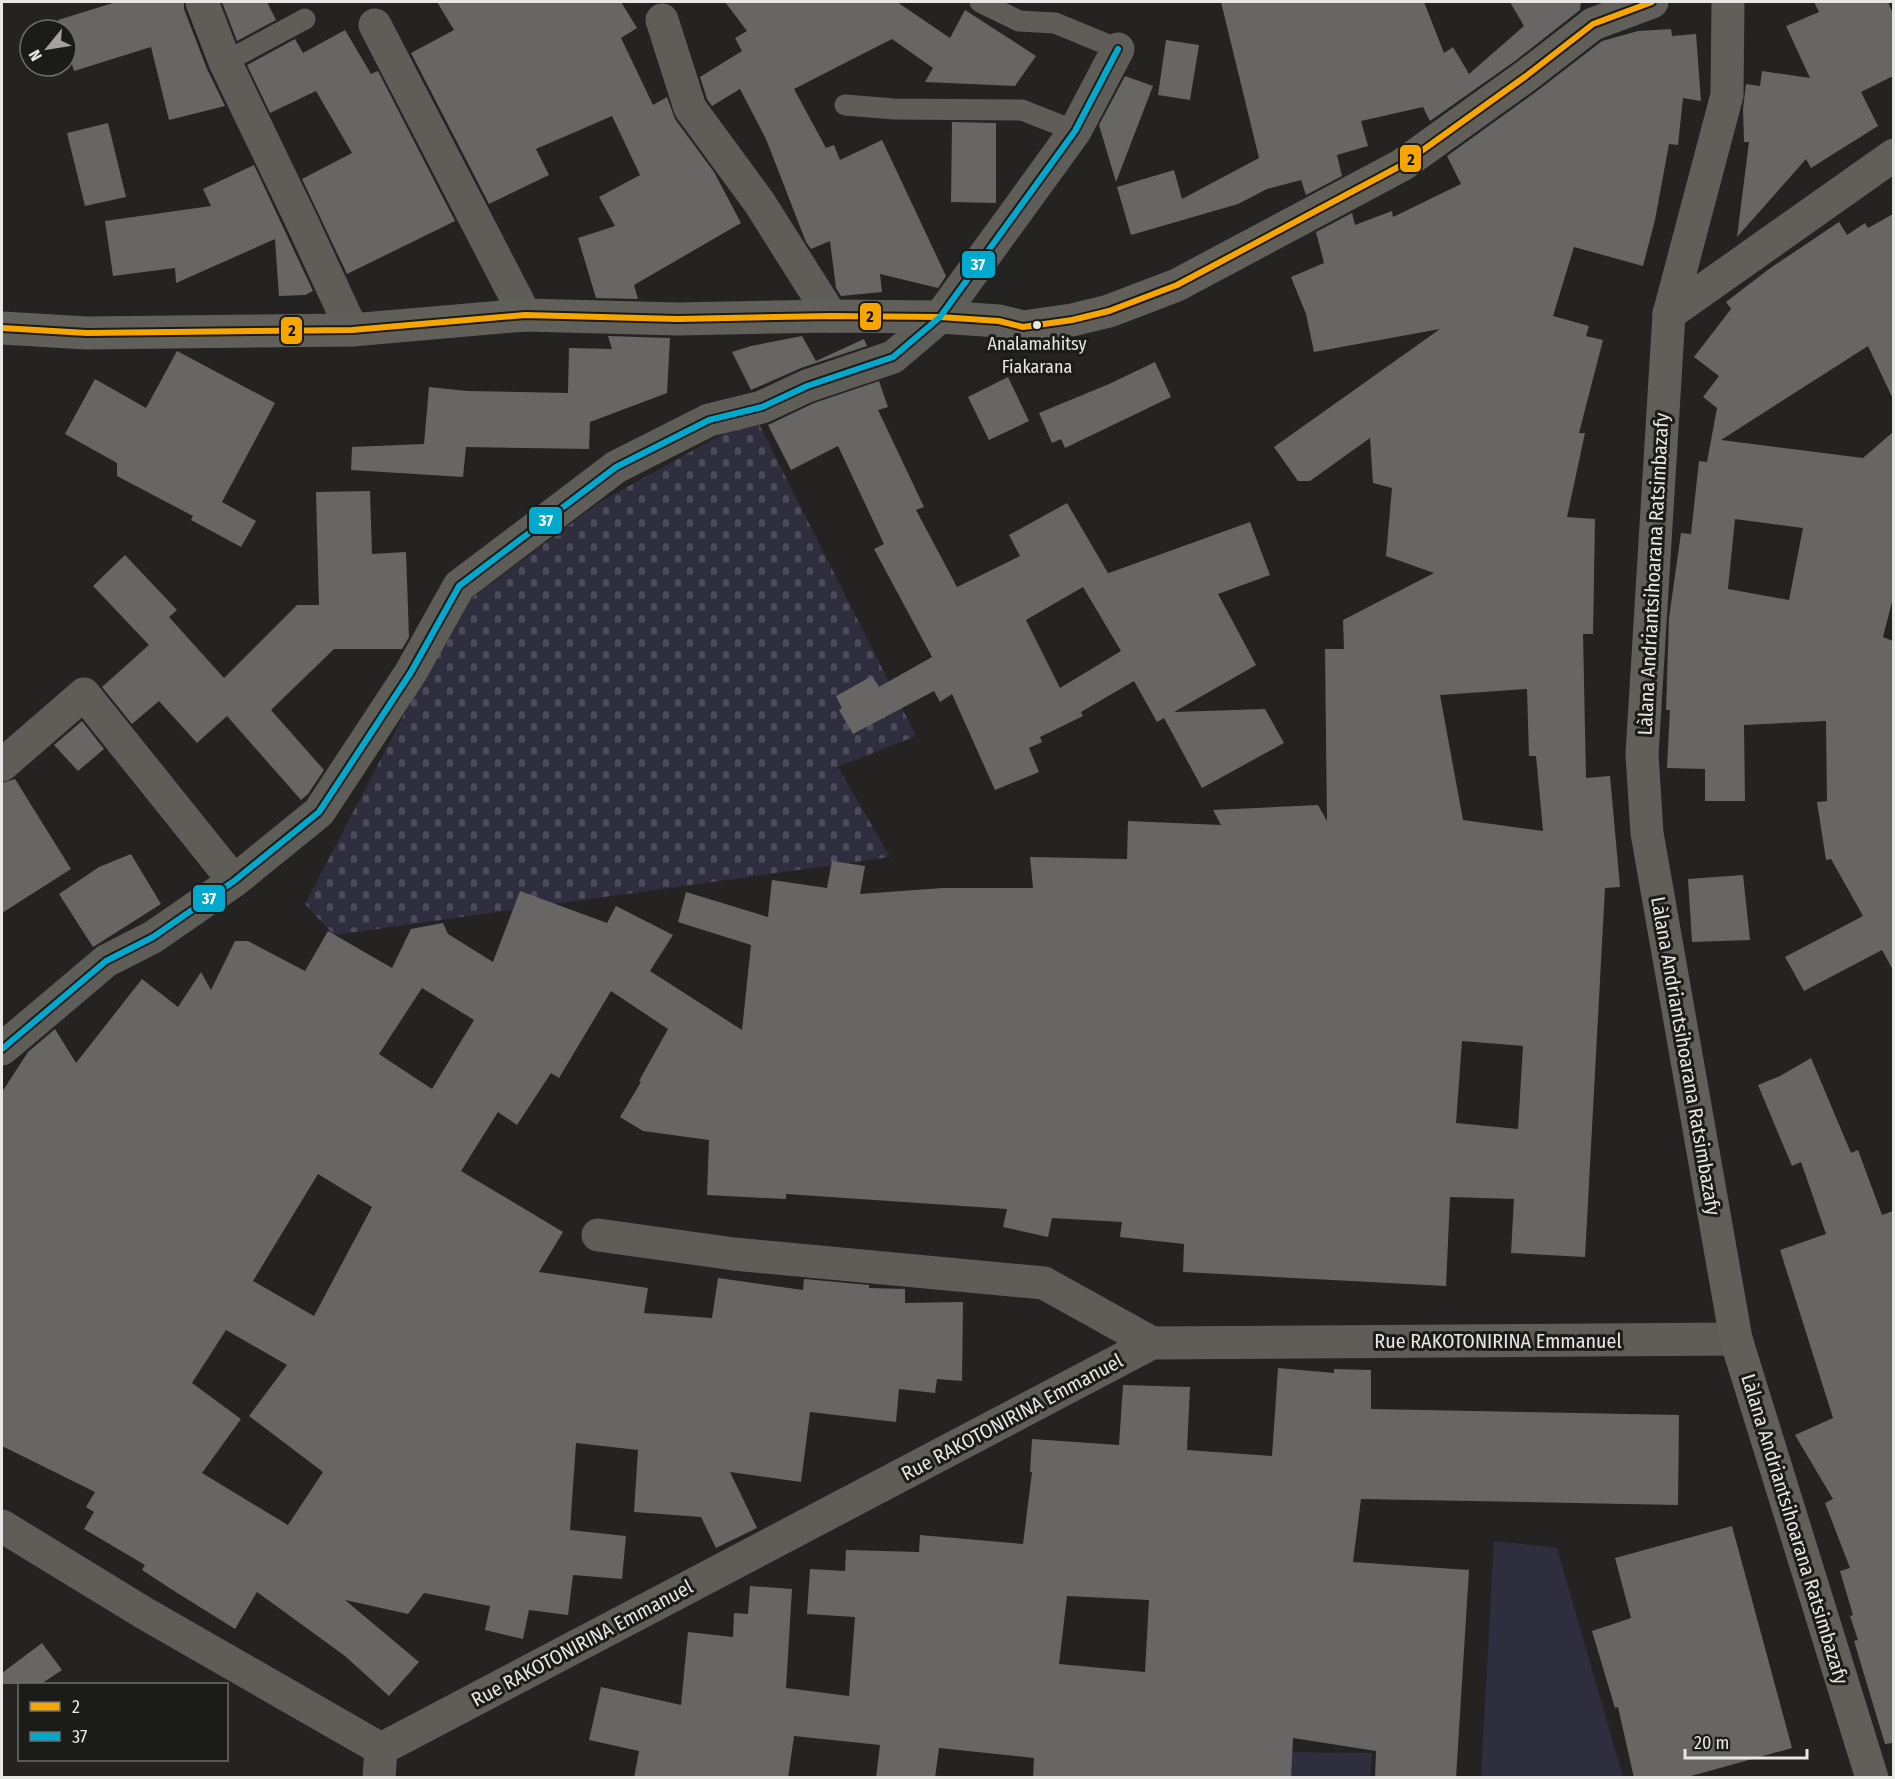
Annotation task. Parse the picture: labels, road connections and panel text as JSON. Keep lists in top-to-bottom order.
{
  "streets": {
    "main road": ["Làlana Andriantsihoarana Ratsimbazafy"],
    "street": ["Rue RAKOTONIRINA Emmanuel"]
  },
  "crossings": [
    ["Làlana Andriantsihoarana Ratsimbazafy", "Rue RAKOTONIRINA Emmanuel"]
  ],
  "places": ["Analamahitsy Fiakarana"],
  "lines": ["transit line 2", "transit line 37"],
  "legend": ["2", "37"],
  "scale_bar": "20 m",
  "north": "bottom left"
}
